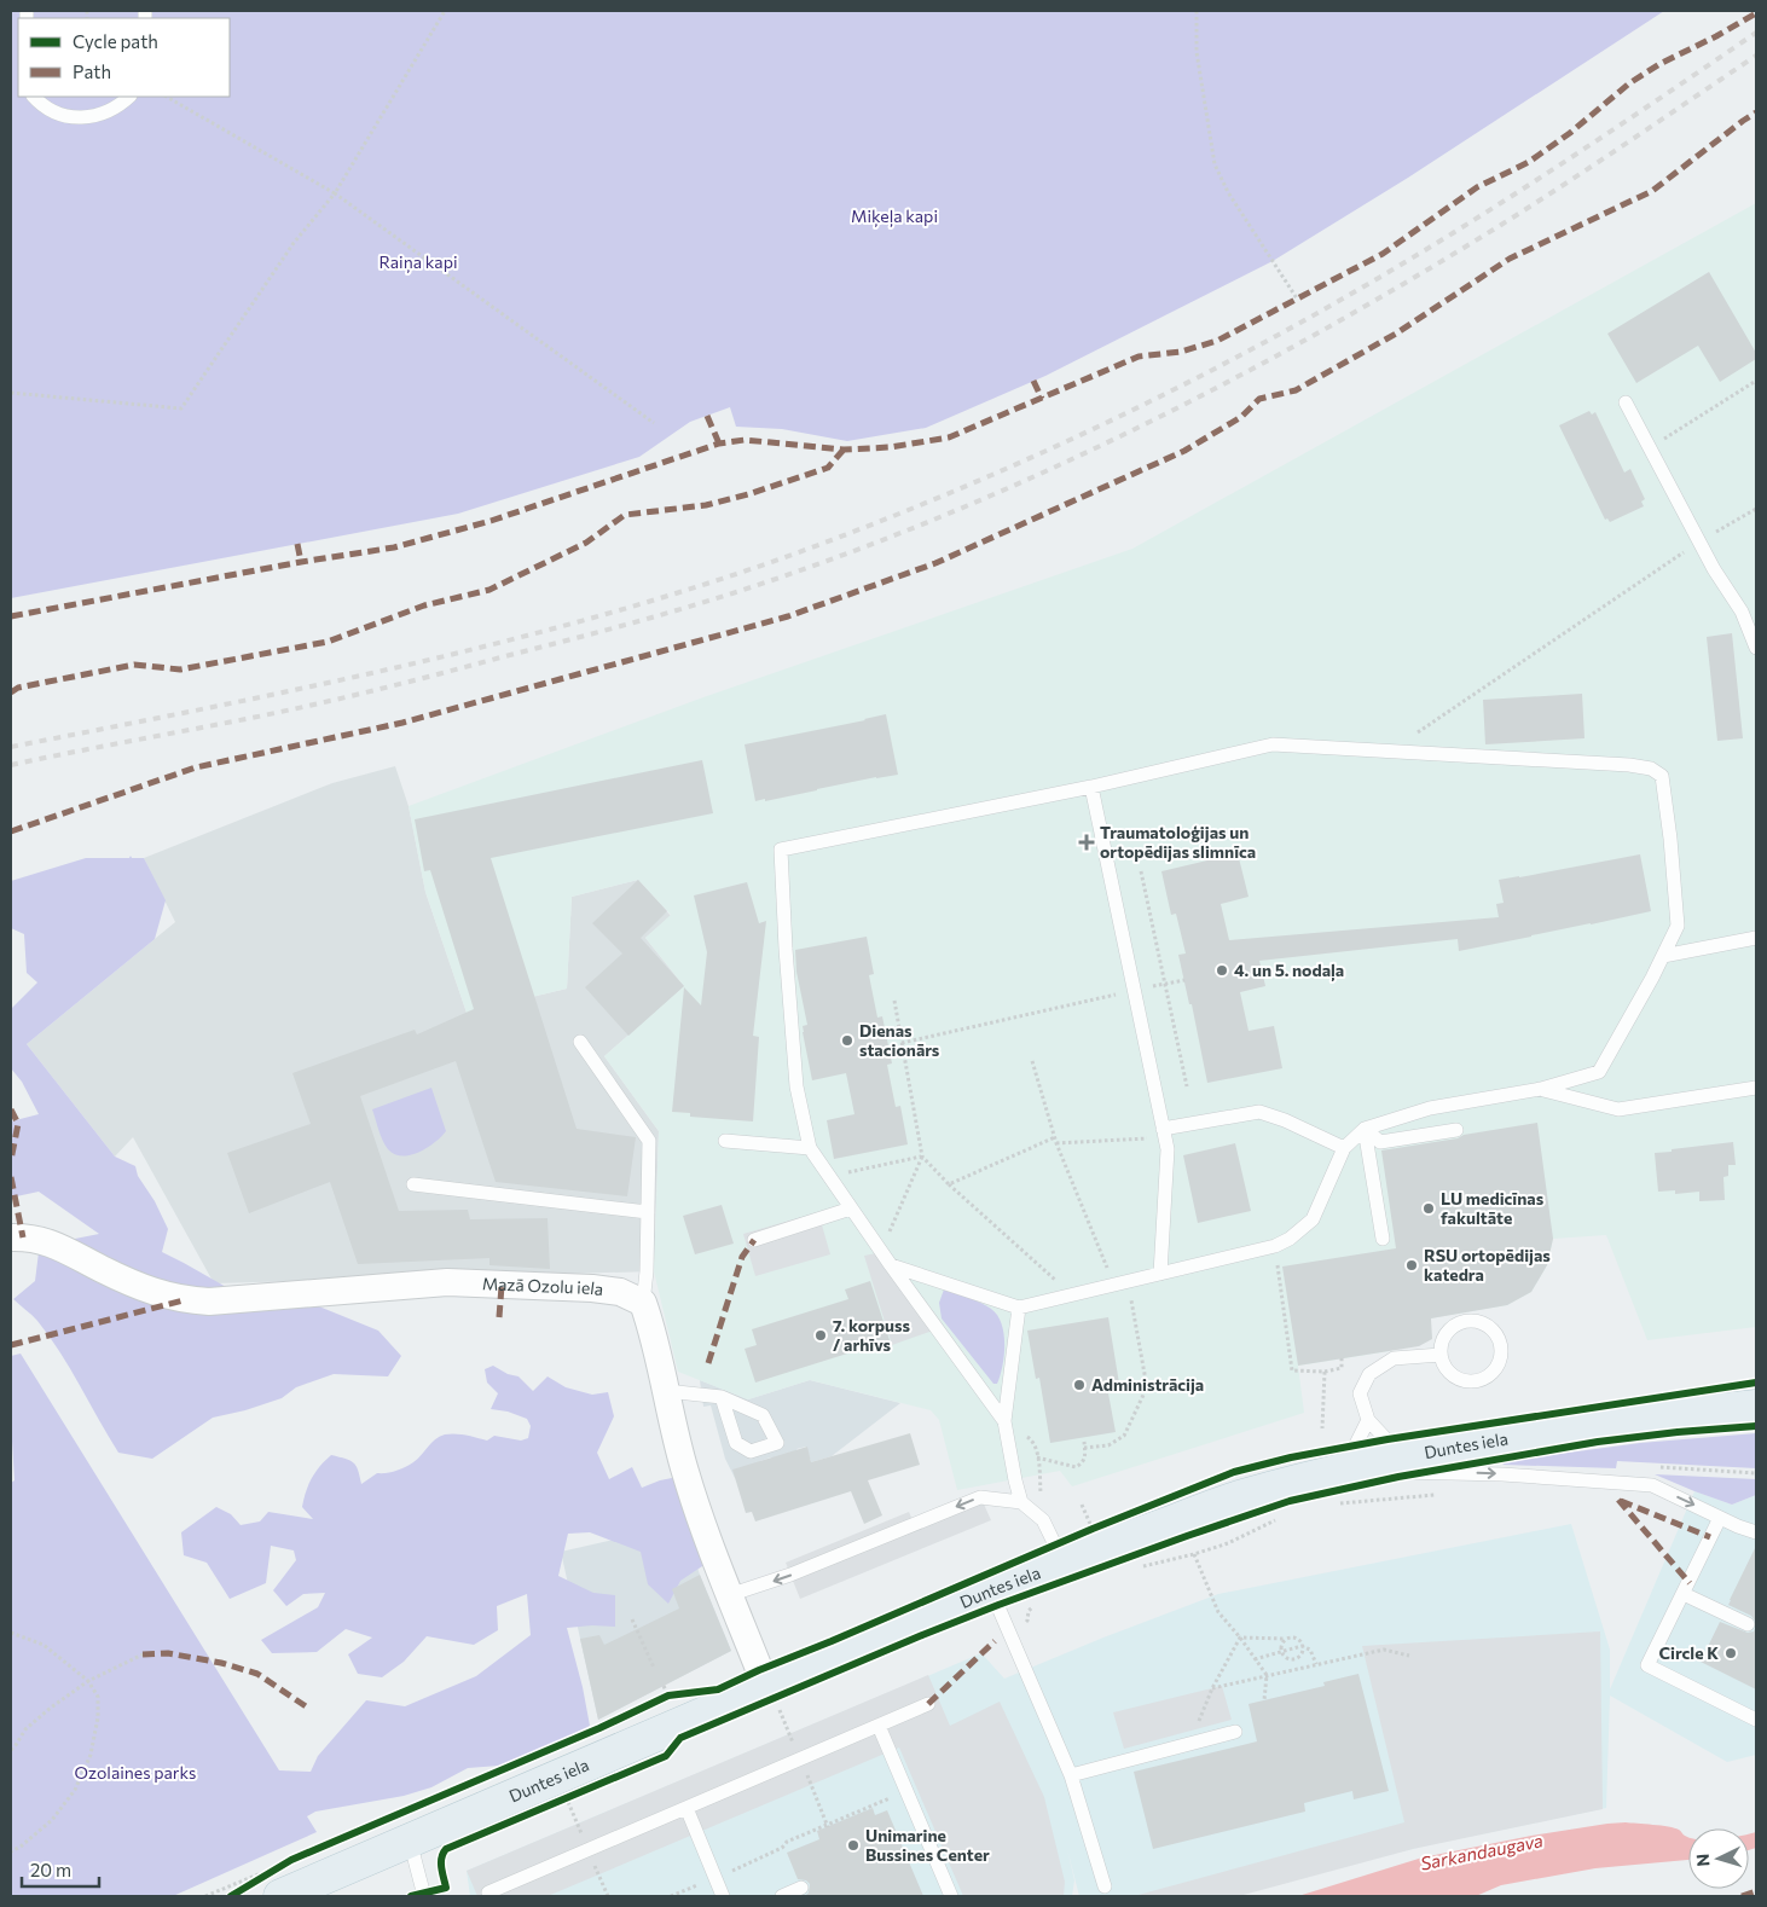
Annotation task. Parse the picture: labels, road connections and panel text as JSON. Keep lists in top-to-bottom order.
{
  "streets": {
    "main road": ["Duntes iela"],
    "street": ["Mazā Ozolu iela"]
  },
  "water": ["Sarkandaugava"],
  "parks": ["Miķeļa kapi", "Raiņa kapi", "Ozolaines parks"],
  "places": {
    "health": ["Traumatoloģijas un ortopēdijas slimnīca"],
    "other": [
      "4. un 5. nodaļa",
      "Dienas stacionārs",
      "LU medicīnas fakultāte",
      "RSU ortopēdijas katedra",
      "7. korpuss / arhīvs",
      "Administrācija",
      "Circle K",
      "Unimarine Bussines Center"
    ]
  },
  "legend": ["Cycle path", "Path"],
  "scale_bar": "20 m",
  "north": "left"
}
